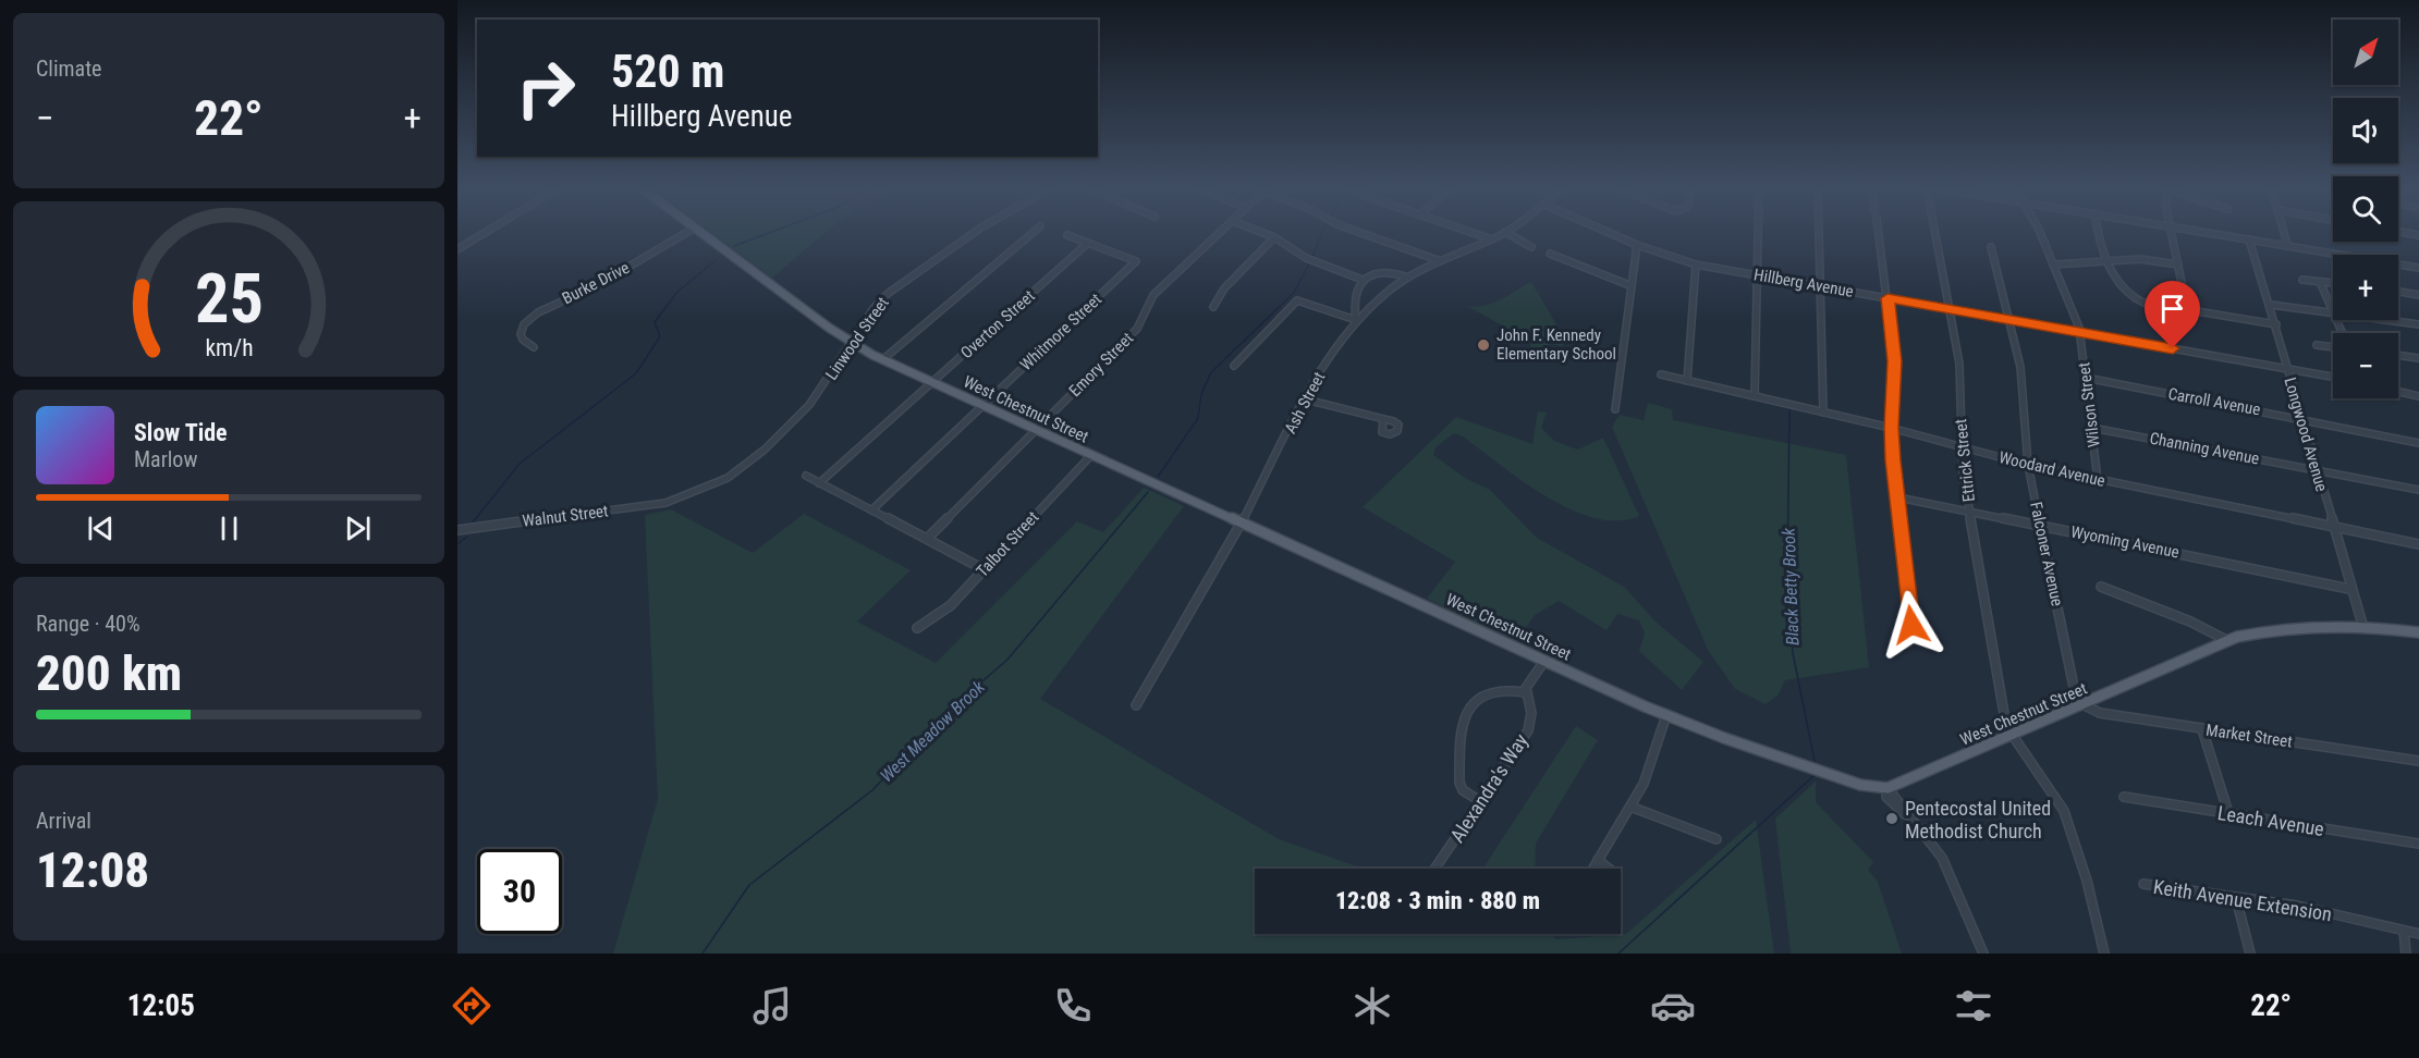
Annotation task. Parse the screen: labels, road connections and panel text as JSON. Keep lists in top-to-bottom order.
{
  "streets": {
    "main road": ["West Chestnut Street"],
    "street": [
      "Burke Drive",
      "Hillberg Avenue",
      "Overton Street",
      "Whitmore Street",
      "Linwood Street",
      "Emory Street",
      "Carroll Avenue",
      "Ash Street",
      "Wilson Street",
      "Longwood Avenue",
      "Channing Avenue",
      "Ettrick Street",
      "Woodard Avenue",
      "Walnut Street",
      "Wyoming Avenue",
      "Talbot Street",
      "Falconer Avenue",
      "Market Street",
      "Alexandra's Way",
      "Leach Avenue",
      "Keith Avenue Extension"
    ]
  },
  "crossings": [
    ["Hillberg Avenue", "Wilson Street"],
    ["Hillberg Avenue", "Longwood Avenue"],
    ["Hillberg Avenue", "Ettrick Street"],
    ["Hillberg Avenue", "Falconer Avenue"],
    ["Overton Street", "Whitmore Street"],
    ["Overton Street", "West Chestnut Street"],
    ["Whitmore Street", "West Chestnut Street"],
    ["Linwood Street", "West Chestnut Street"],
    ["Linwood Street", "Walnut Street"],
    ["Emory Street", "West Chestnut Street"],
    ["Carroll Avenue", "Wilson Street"],
    ["Carroll Avenue", "Longwood Avenue"],
    ["Ash Street", "West Chestnut Street"],
    ["Wilson Street", "Channing Avenue"],
    ["Wilson Street", "Woodard Avenue"],
    ["West Chestnut Street", "Longwood Avenue"],
    ["West Chestnut Street", "Ettrick Street"],
    ["West Chestnut Street", "Talbot Street"],
    ["West Chestnut Street", "Falconer Avenue"],
    ["West Chestnut Street", "Market Street"],
    ["Longwood Avenue", "Channing Avenue"],
    ["Longwood Avenue", "Woodard Avenue"],
    ["Longwood Avenue", "Wyoming Avenue"],
    ["Ettrick Street", "Woodard Avenue"],
    ["Ettrick Street", "Wyoming Avenue"],
    ["Woodard Avenue", "Falconer Avenue"],
    ["Wyoming Avenue", "Falconer Avenue"],
    ["Falconer Avenue", "Market Street"]
  ],
  "water": ["Black Betty Brook", "West Meadow Brook"],
  "places": ["John F. Kennedy Elementary School", "Pentecostal United Methodist Church"],
  "north": "top right",
  "page": {
    "tile": [
      "Climate",
      ["Range · 40%", "200 km"],
      ["Arrival", "12:08"]
    ],
    "map_buttons": ["+", "−"],
    "turn": ["520 m", "Hillberg Avenue"],
    "heat": ["−", "22°", "+"],
    "song": ["Slow Tide", "Marlow"],
    "limit": "30",
    "trip": "12:08 · 3 min · 880 m",
    "tabs": ["12:05", "22°"],
    "gauge": ["25", "km/h"]
  }
}
